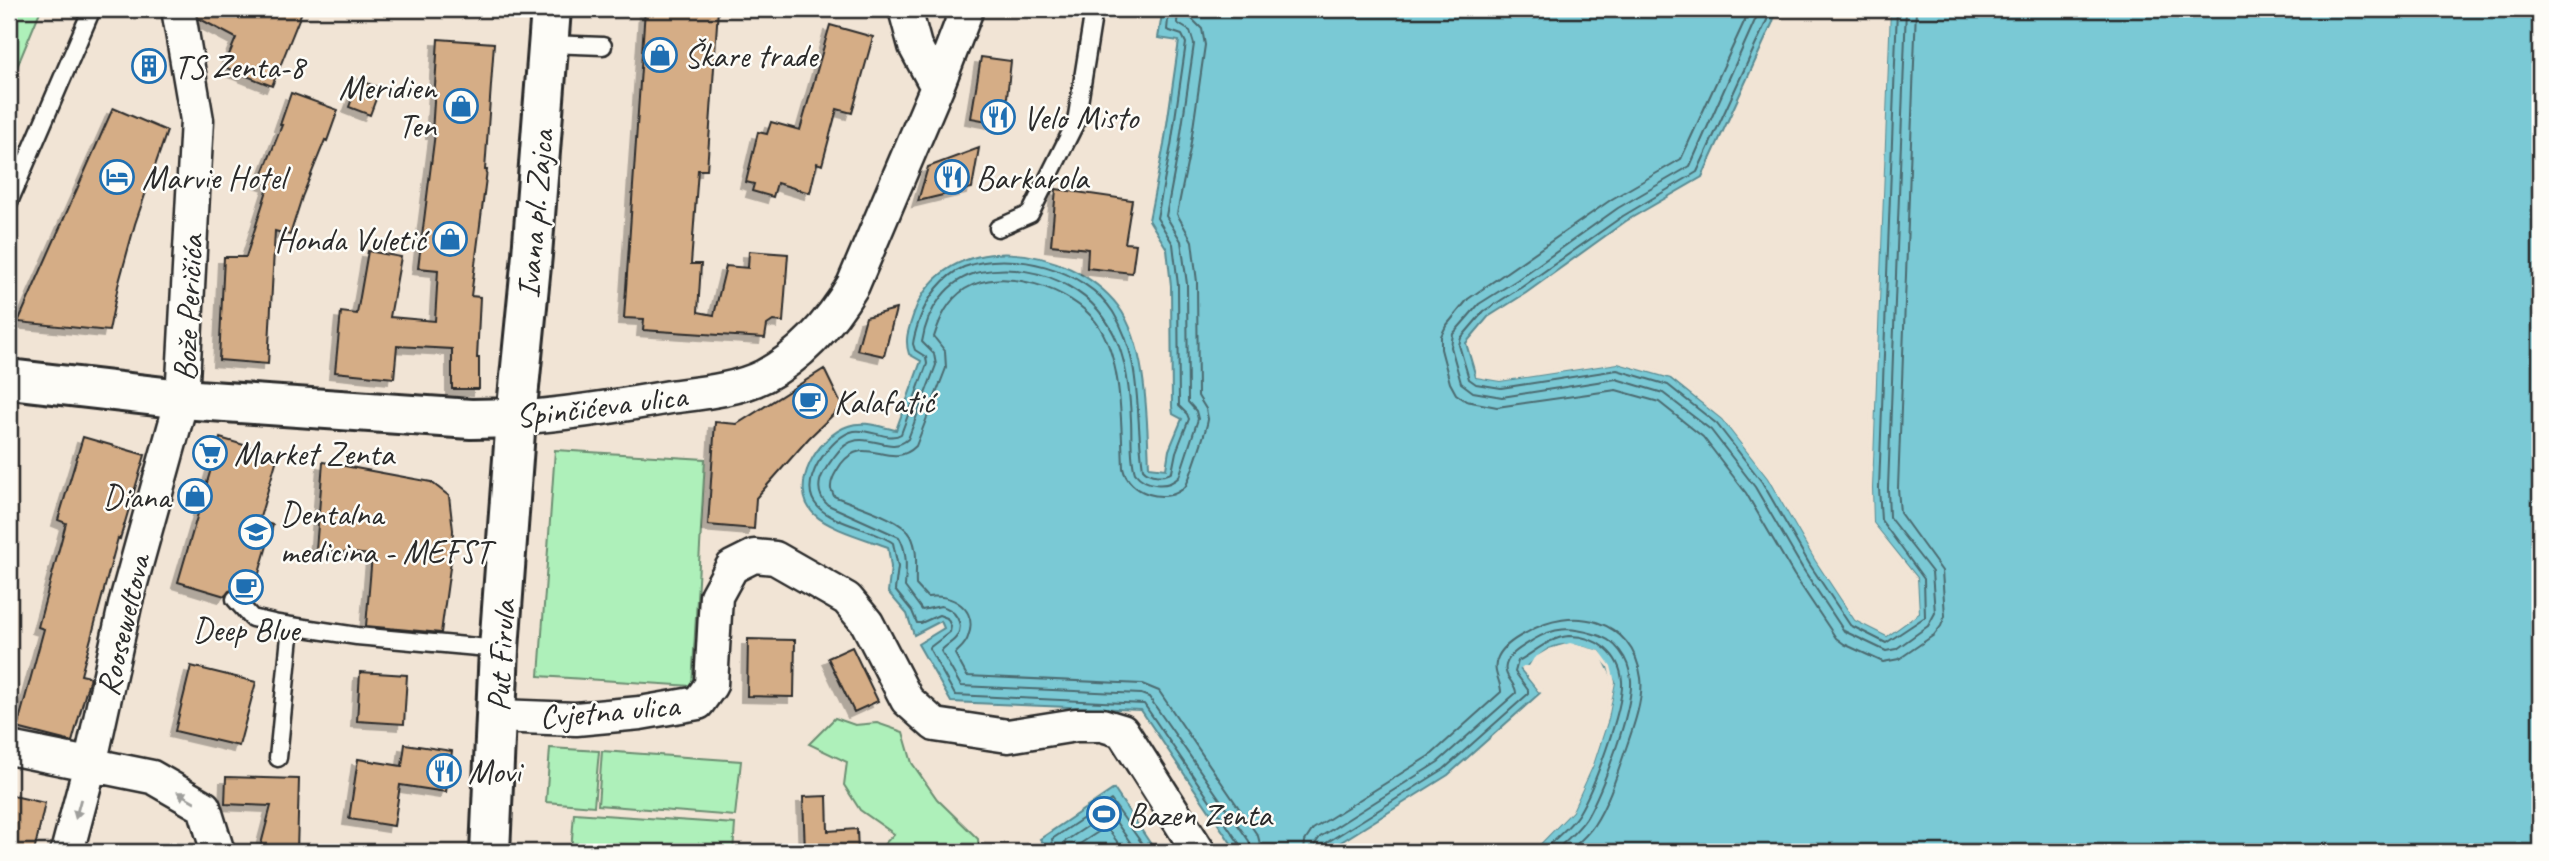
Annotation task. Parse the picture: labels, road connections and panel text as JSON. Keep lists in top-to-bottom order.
{
  "streets": {
    "street": [
      "Ivana pl. Zajca",
      "Bože Peričića",
      "Spinčićeva ulica",
      "Rooseweltova",
      "Put Firula",
      "Cvjetna ulica"
    ]
  },
  "crossings": [
    ["Ivana pl. Zajca", "Spinčićeva ulica"],
    ["Ivana pl. Zajca", "Put Firula"],
    ["Bože Peričića", "Spinčićeva ulica"],
    ["Bože Peričića", "Rooseweltova"],
    ["Spinčićeva ulica", "Rooseweltova"],
    ["Spinčićeva ulica", "Put Firula"],
    ["Put Firula", "Cvjetna ulica"]
  ],
  "places": {
    "shop": [
      "Škare trade",
      "Meridien Ten",
      "Honda Vuletić",
      "Diana"
    ],
    "building": ["TS Zenta-8"],
    "restaurant": ["Velo Misto", "Barkarola", "Movi"],
    "hotel": ["Marvie Hotel"],
    "cafe": ["Kalafatić", "Deep Blue"],
    "supermarket": ["Market Zenta"],
    "school or university": ["Dentalna medicina - MEFST"],
    "sports": ["Bazen Zenta"]
  }
}
